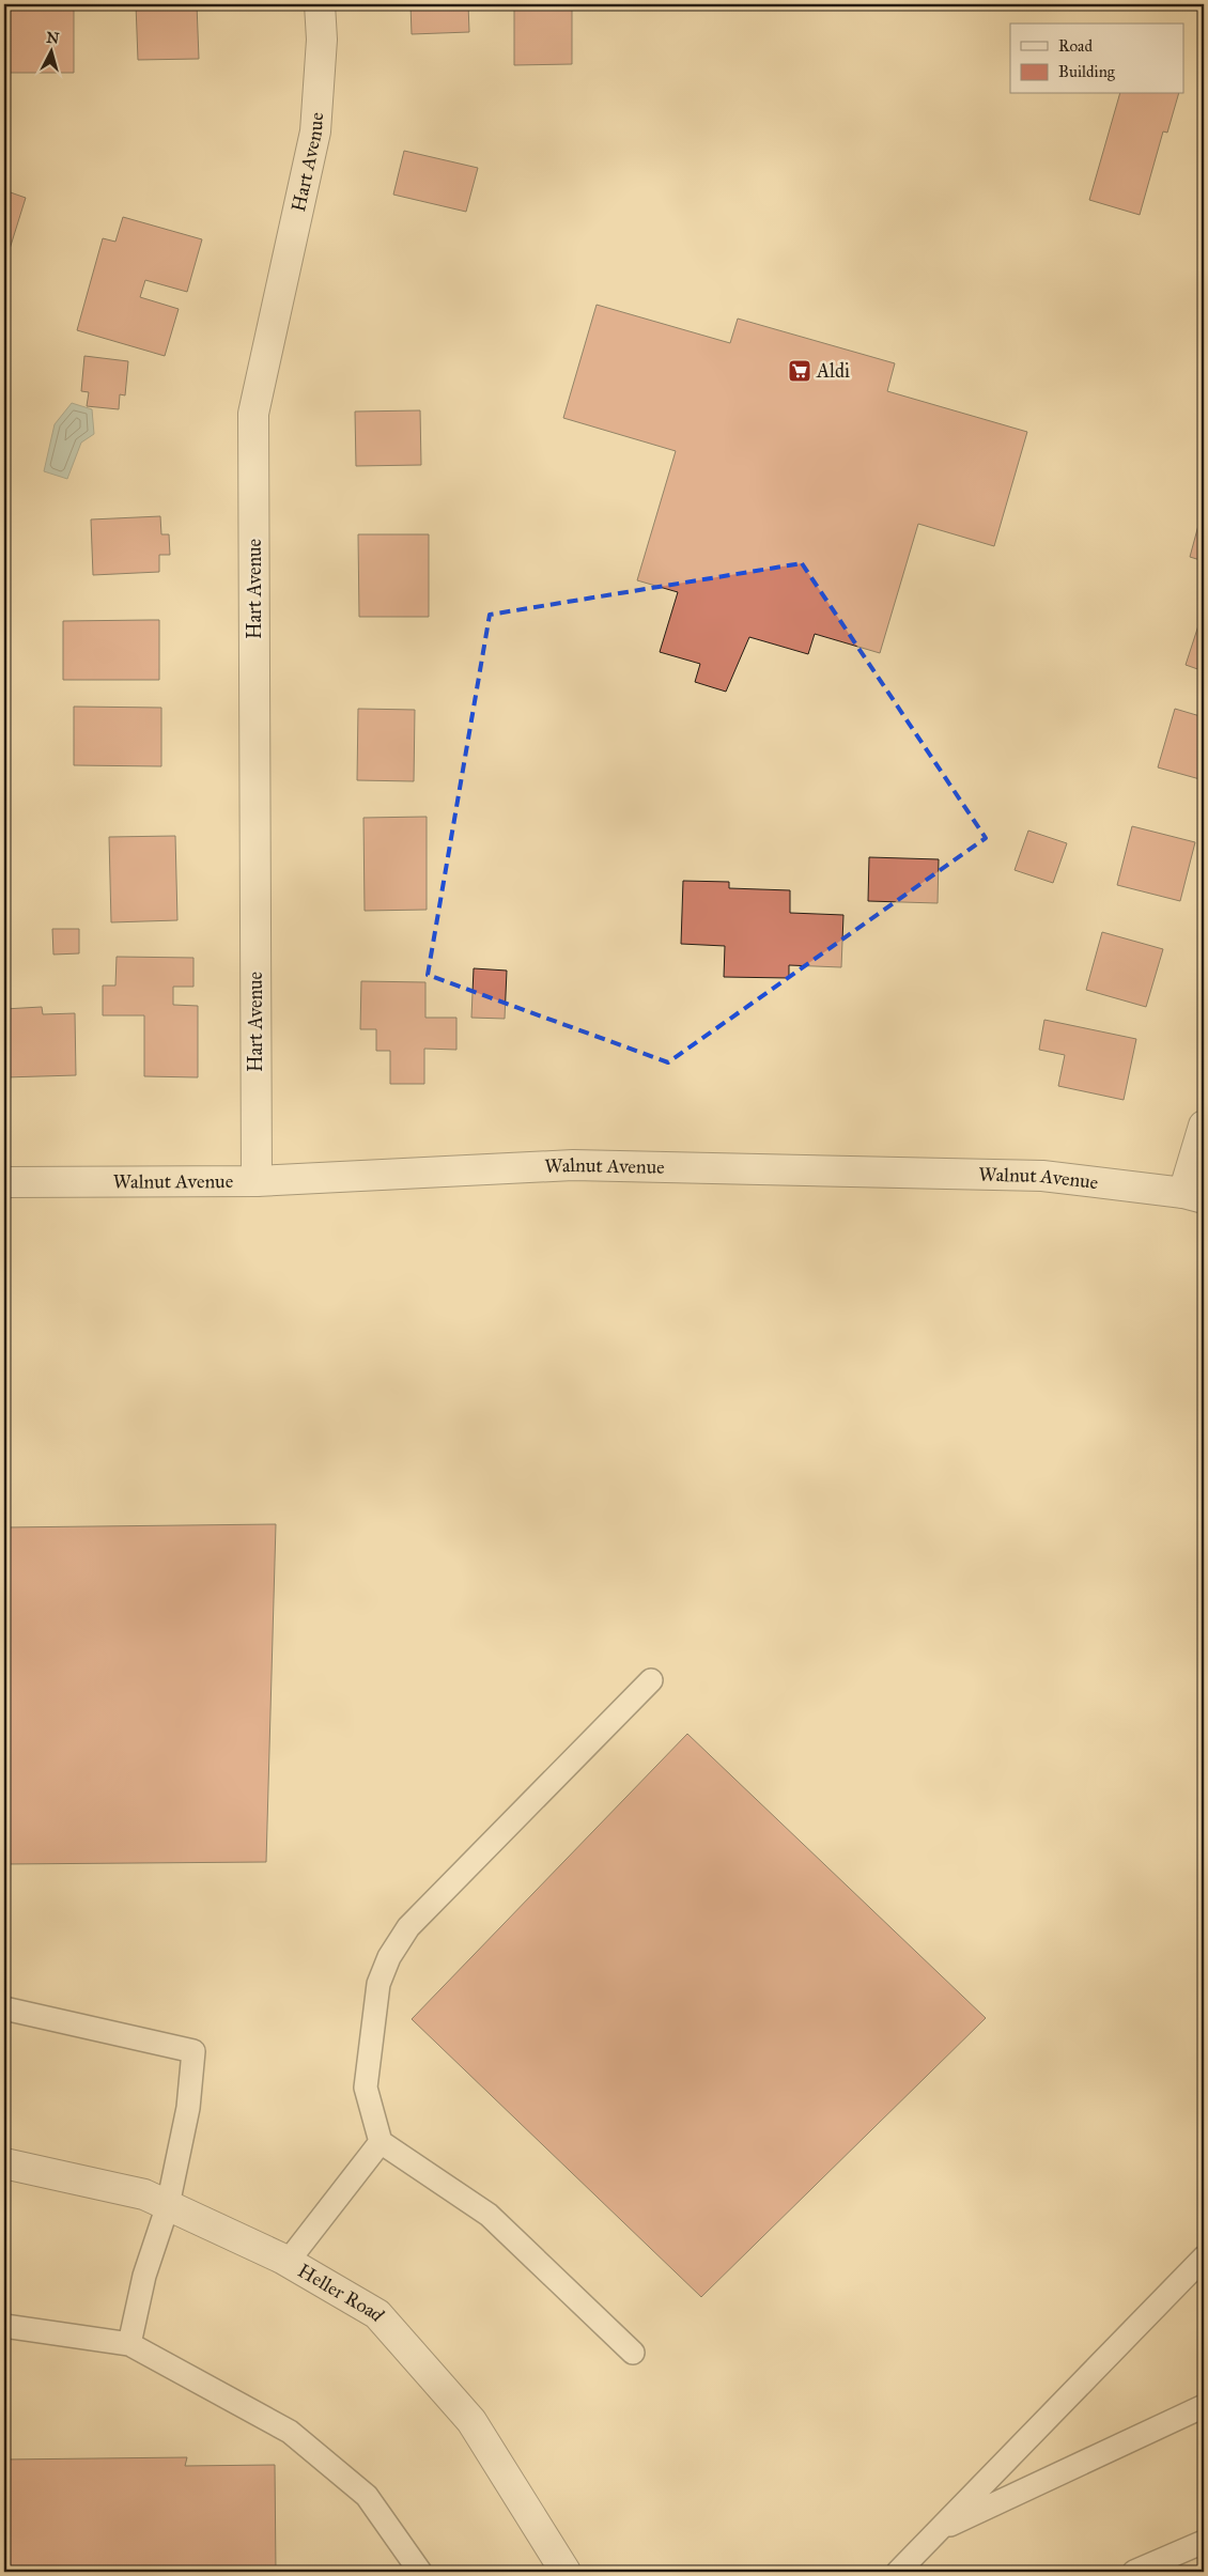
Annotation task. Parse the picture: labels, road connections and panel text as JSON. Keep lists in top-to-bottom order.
{
  "streets": {
    "street": ["Hart Avenue", "Walnut Avenue", "Heller Road"]
  },
  "crossings": [
    ["Hart Avenue", "Walnut Avenue"]
  ],
  "places": {
    "supermarket": ["Aldi"]
  },
  "legend": ["Road", "Building"],
  "north": "top"
}
